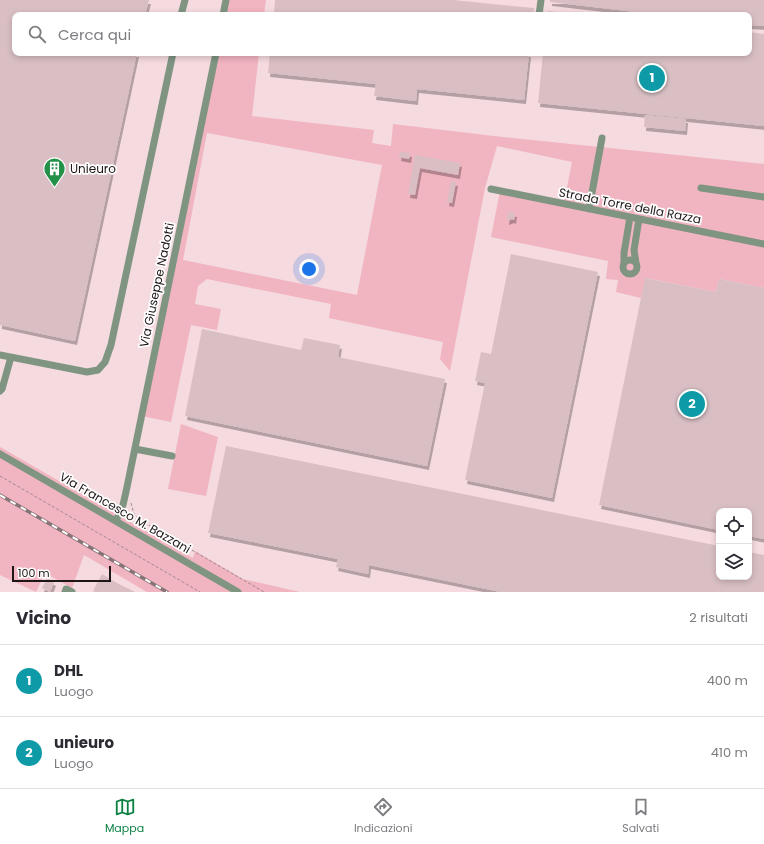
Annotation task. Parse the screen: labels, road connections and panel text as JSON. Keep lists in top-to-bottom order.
{
  "streets": {
    "street": ["Strada Torre della Razza", "Via Giuseppe Nadotti", "Via Francesco M. Bazzani"]
  },
  "crossings": [
    ["Via Giuseppe Nadotti", "Via Francesco M. Bazzani"]
  ],
  "places": {
    "building": ["Unieuro"]
  },
  "scale_bar": "100 m",
  "page": {
    "search": "Cerca qui",
    "pins": ["1", "2"],
    "scale": "100 m",
    "heading": ["Vicino", "2 risultati"],
    "list": [
      {
        "mark": "1",
        "name": "DHL",
        "note": "Luogo",
        "value": "400 m"
      },
      {
        "mark": "2",
        "name": "unieuro",
        "note": "Luogo",
        "value": "410 m"
      }
    ],
    "nav": ["Mappa", "Indicazioni", "Salvati"]
  }
}
